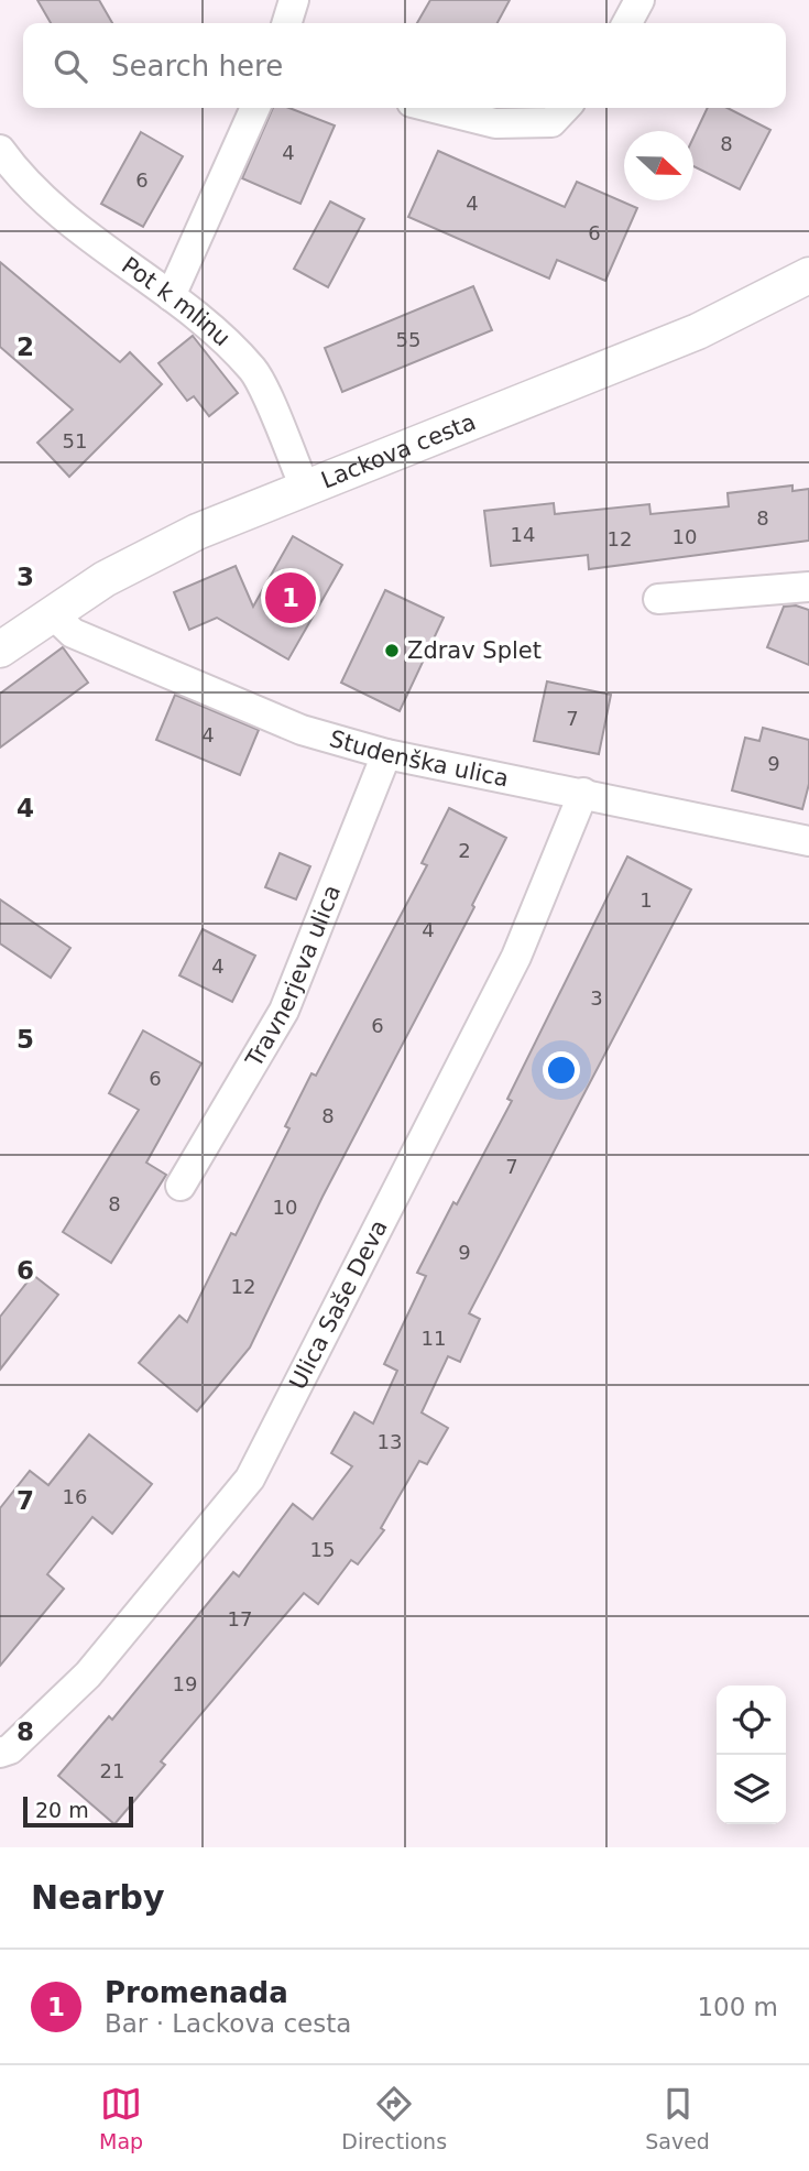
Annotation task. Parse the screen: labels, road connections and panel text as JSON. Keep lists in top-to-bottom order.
{
  "streets": {
    "street": [
      "Pot k mlinu",
      "Lackova cesta",
      "Studenška ulica",
      "Travnerjeva ulica",
      "Ulica Saše Deva"
    ]
  },
  "crossings": [
    ["Pot k mlinu", "Lackova cesta"],
    ["Lackova cesta", "Studenška ulica"],
    ["Studenška ulica", "Travnerjeva ulica"],
    ["Studenška ulica", "Ulica Saše Deva"]
  ],
  "places": ["Zdrav Splet"],
  "house_numbers": [
    "8",
    "4",
    "6",
    "4",
    "6",
    "55",
    "51",
    "8",
    "14",
    "10",
    "12",
    "7",
    "4",
    "9",
    "2",
    "1",
    "4",
    "4",
    "3",
    "6",
    "6",
    "8",
    "7",
    "8",
    "10",
    "9",
    "12",
    "11",
    "13",
    "16",
    "15",
    "17",
    "19",
    "21"
  ],
  "scale_bar": "20 m",
  "north": "right",
  "page": {
    "search": "Search here",
    "pins": "1",
    "scale": "20 m",
    "heading": "Nearby",
    "list": [
      {
        "mark": "1",
        "name": "Promenada",
        "note": "Bar · Lackova cesta",
        "value": "100 m"
      }
    ],
    "nav": ["Map", "Directions", "Saved"]
  },
  "grid": {
    "rows": [
      "2",
      "3",
      "4",
      "5",
      "6",
      "7",
      "8"
    ]
  }
}
